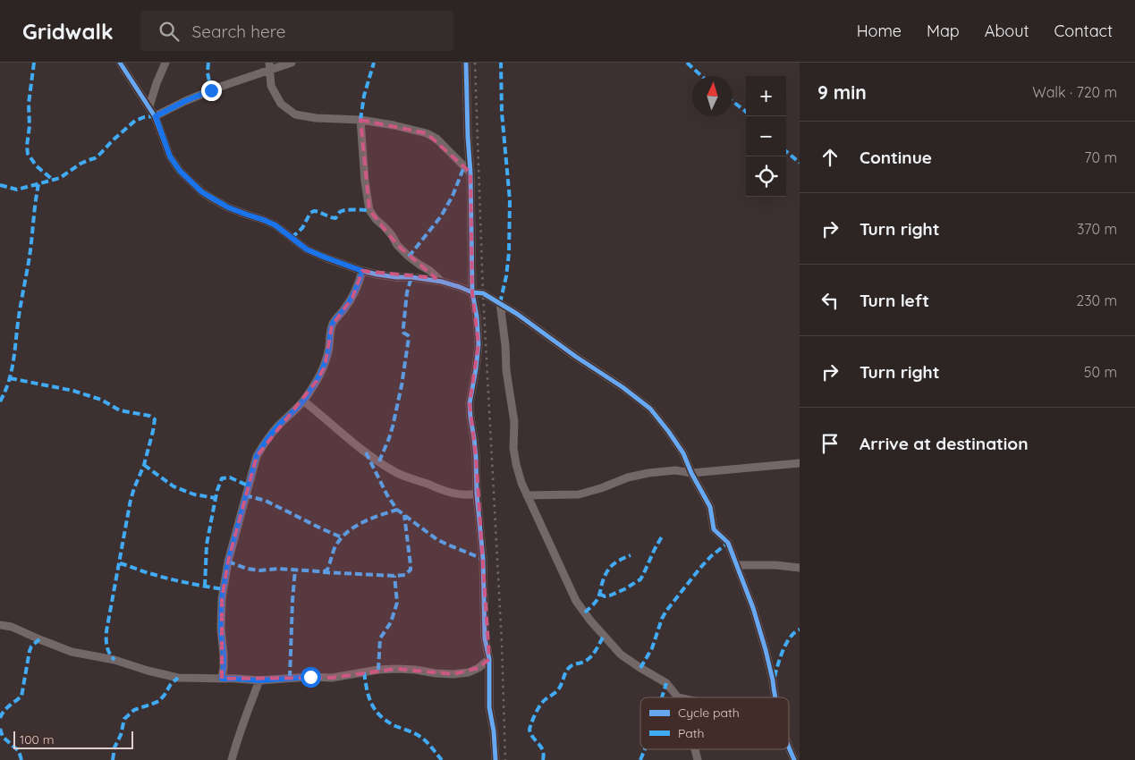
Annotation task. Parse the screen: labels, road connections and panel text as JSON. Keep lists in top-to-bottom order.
{
  "legend": ["Cycle path", "Path"],
  "scale_bar": "100 m",
  "north": "top",
  "page": {
    "header": "Gridwalk",
    "search": "Search here",
    "nav": [
      "Home",
      "Map",
      "About",
      "Contact"
    ],
    "heading": ["9 min", "Walk · 720 m"],
    "map_buttons": ["+", "−"],
    "list": [
      ["Continue", "70 m"],
      ["Turn right", "370 m"],
      ["Turn left", "230 m"],
      ["Turn right", "50 m"],
      "Arrive at destination"
    ],
    "scale": "100 m"
  }
}
